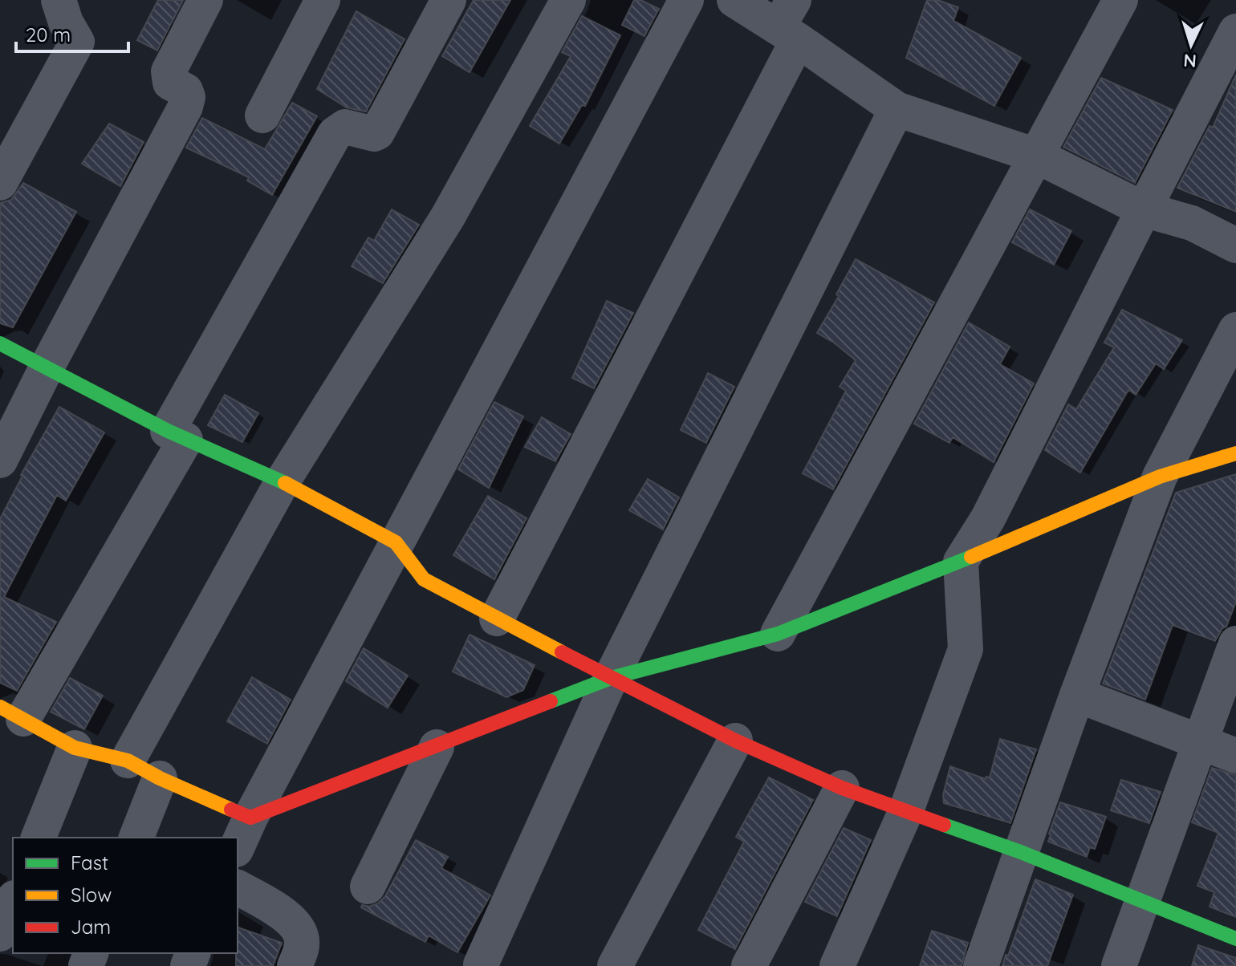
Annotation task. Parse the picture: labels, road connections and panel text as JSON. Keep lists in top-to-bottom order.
{
  "legend": ["Fast", "Slow", "Jam"],
  "scale_bar": "20 m",
  "north": "bottom"
}
